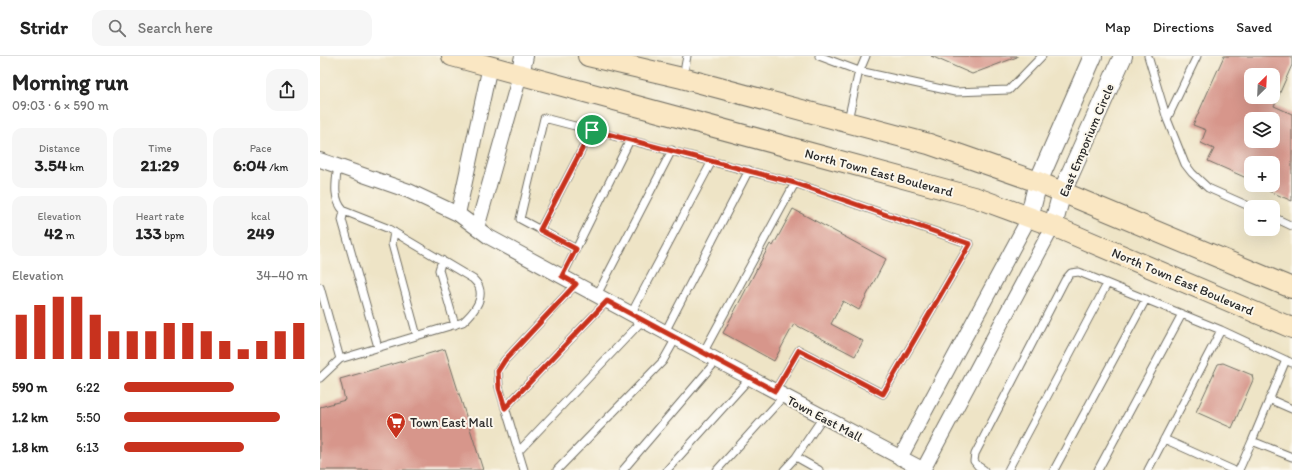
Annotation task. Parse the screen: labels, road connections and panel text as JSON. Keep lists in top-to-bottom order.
{
  "streets": {
    "main road": ["North Town East Boulevard"],
    "street": ["East Emporium Circle", "Town East Mall"]
  },
  "crossings": [
    ["East Emporium Circle", "North Town East Boulevard"],
    ["East Emporium Circle", "Town East Mall"],
    ["North Town East Boulevard", "Town East Mall"]
  ],
  "places": {
    "supermarket": ["Town East Mall"]
  },
  "north": "top right",
  "page": {
    "header": "Stridr",
    "search": "Search here",
    "nav": ["Map", "Directions", "Saved"],
    "heading": ["Morning run", "09:03 · 6 × 590 m"],
    "map_buttons": ["+", "−"],
    "stats": [
      ["Distance", "3.54 km"],
      ["Time", "21:29"],
      ["Pace", "6:04 /km"],
      ["Elevation", "42 m"],
      ["Heart rate", "133 bpm"],
      ["kcal", "249"]
    ],
    "chart": ["Elevation", "34–40 m"],
    "list": [
      {
        "name": "590 m",
        "note": "6:22"
      },
      {
        "name": "1.2 km",
        "note": "5:50"
      },
      {
        "name": "1.8 km",
        "note": "6:13"
      }
    ]
  }
}
